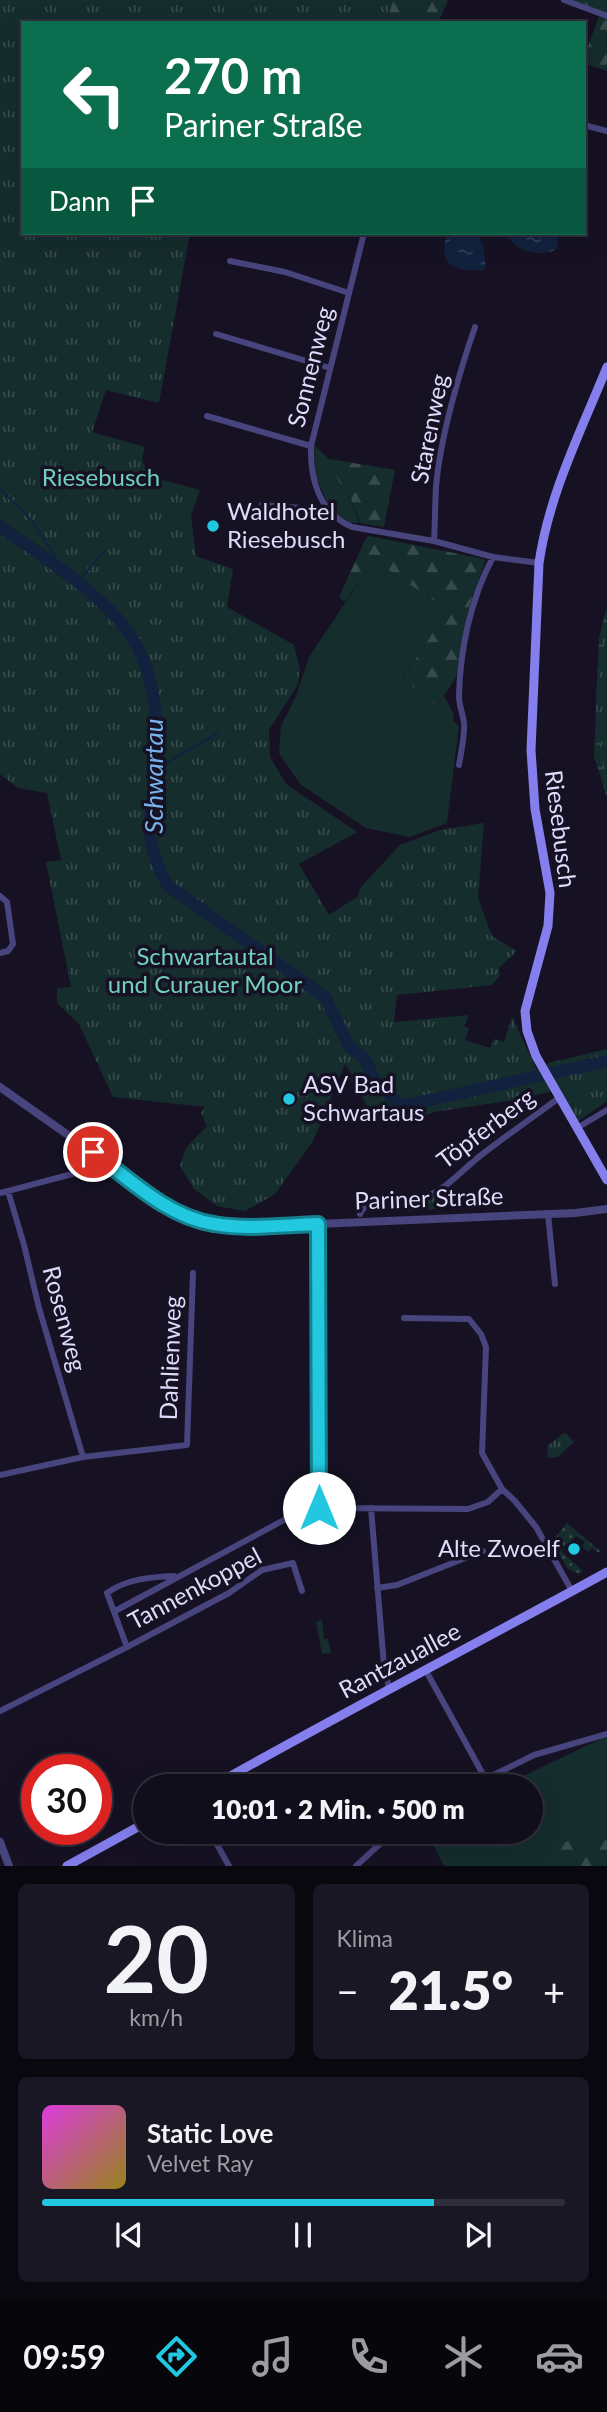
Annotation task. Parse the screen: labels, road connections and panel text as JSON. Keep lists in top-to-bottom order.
{
  "streets": {
    "main road": ["Riesebusch", "Rantzauallee"],
    "street": [
      "Sonnenweg",
      "Starenweg",
      "Töpferberg",
      "Pariner Straße",
      "Rosenweg",
      "Dahlienweg",
      "Tannenkoppel"
    ]
  },
  "crossings": [
    ["Riesebusch", "Töpferberg"],
    ["Rosenweg", "Dahlienweg"]
  ],
  "water": ["Schwartau"],
  "parks": ["Riesebusch", "Schwartautal und Curauer Moor"],
  "places": ["Waldhotel Riesebusch", "ASV Bad Schwartaus", "Alte Zwoelf"],
  "page": {
    "turn": ["270 m", "Pariner Straße"],
    "then": "Dann",
    "limit": "30",
    "trip": "10:01 · 2 Min. · 500 m",
    "tile": [
      ["20", "km/h"],
      "Klima"
    ],
    "heat": ["−", "21.5°", "+"],
    "song": ["Static Love", "Velvet Ray"],
    "tabs": "09:59"
  }
}
